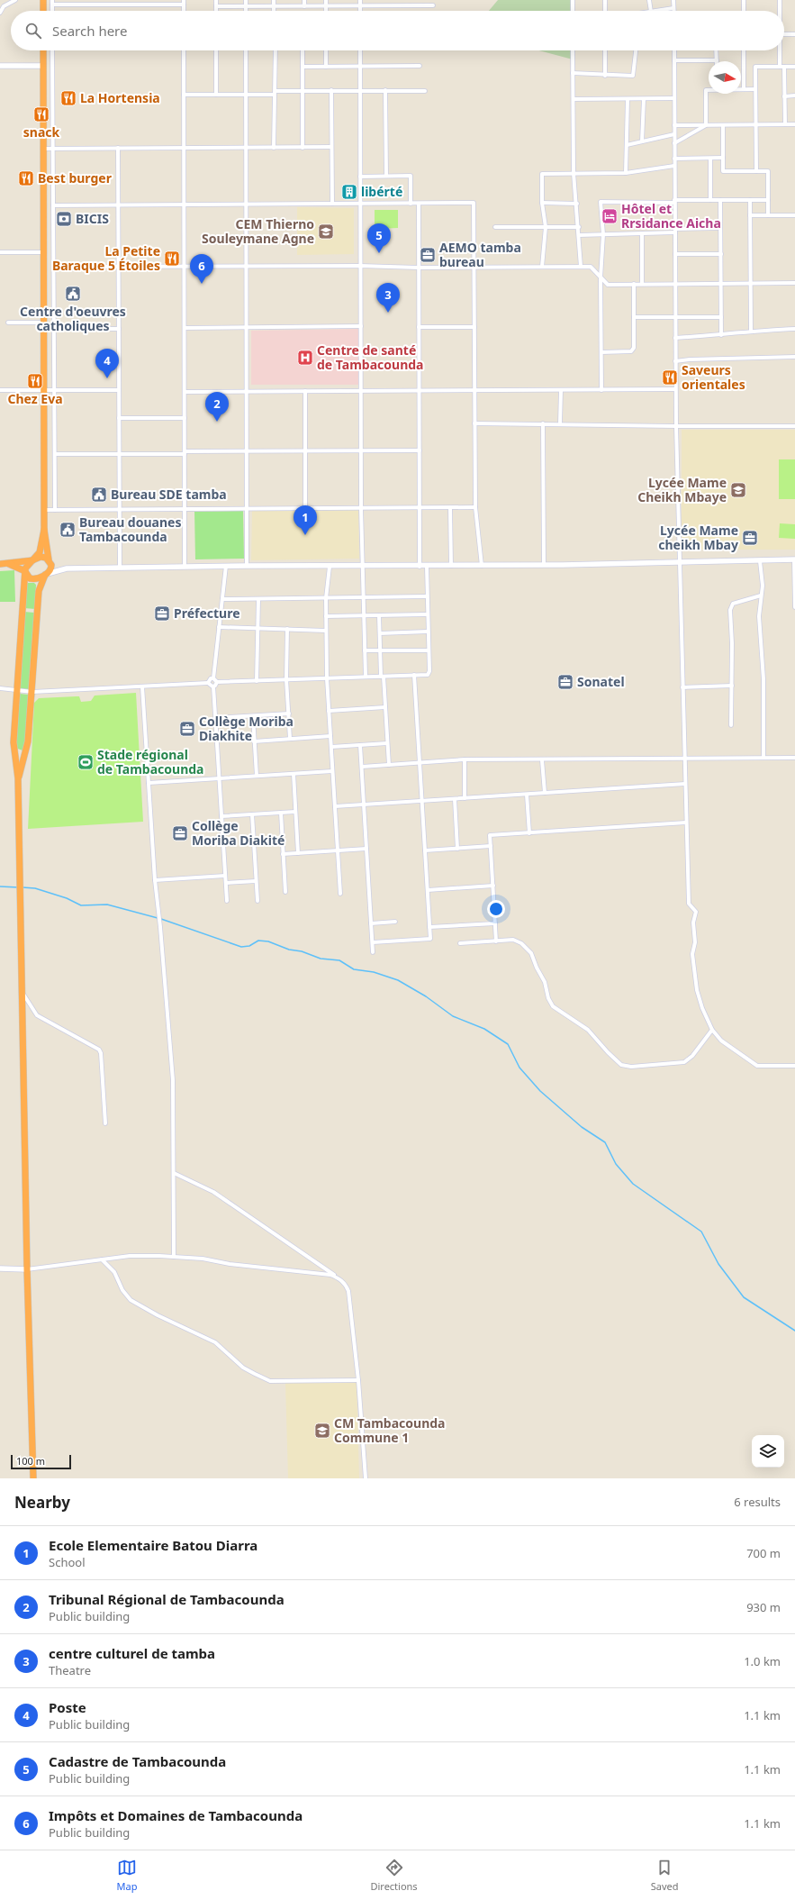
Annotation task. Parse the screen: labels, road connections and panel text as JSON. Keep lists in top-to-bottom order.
{
  "places": {
    "restaurant": [
      "La Hortensia",
      "snack",
      "Best burger",
      "La Petite Baraque 5 Étoiles",
      "Saveurs orientales",
      "Chez Eva"
    ],
    "building": ["libérté"],
    "hotel": ["Hôtel et Rrsidance Aicha"],
    "bank": ["BICIS"],
    "school or university": ["CEM Thierno Souleymane Agne", "Lycée Mame Cheikh Mbaye", "CM Tambacounda Commune 1"],
    "office": [
      "AEMO tamba bureau",
      "Lycée Mame cheikh Mbay",
      "Préfecture",
      "Sonatel",
      "Collège Moriba Diakhite",
      "Collège Moriba Diakité"
    ],
    "public building": ["Centre d'oeuvres catholiques", "Bureau SDE tamba", "Bureau douanes Tambacounda"],
    "hospital": ["Centre de santé de Tambacounda"],
    "sports": ["Stade régional de Tambacounda"]
  },
  "scale_bar": "100 m",
  "north": "right",
  "page": {
    "search": "Search here",
    "pins": [
      "5",
      "6",
      "3",
      "4",
      "2",
      "1"
    ],
    "scale": "100 m",
    "heading": ["Nearby", "6 results"],
    "list": [
      {
        "mark": "1",
        "name": "Ecole Elementaire Batou Diarra",
        "note": "School",
        "value": "700 m"
      },
      {
        "mark": "2",
        "name": "Tribunal Régional de Tambacounda",
        "note": "Public building",
        "value": "930 m"
      },
      {
        "mark": "3",
        "name": "centre culturel de tamba",
        "note": "Theatre",
        "value": "1.0 km"
      },
      {
        "mark": "4",
        "name": "Poste",
        "note": "Public building",
        "value": "1.1 km"
      },
      {
        "mark": "5",
        "name": "Cadastre de Tambacounda",
        "note": "Public building",
        "value": "1.1 km"
      },
      {
        "mark": "6",
        "name": "Impôts et Domaines de Tambacounda",
        "note": "Public building",
        "value": "1.1 km"
      }
    ],
    "nav": ["Map", "Directions", "Saved"]
  }
}
